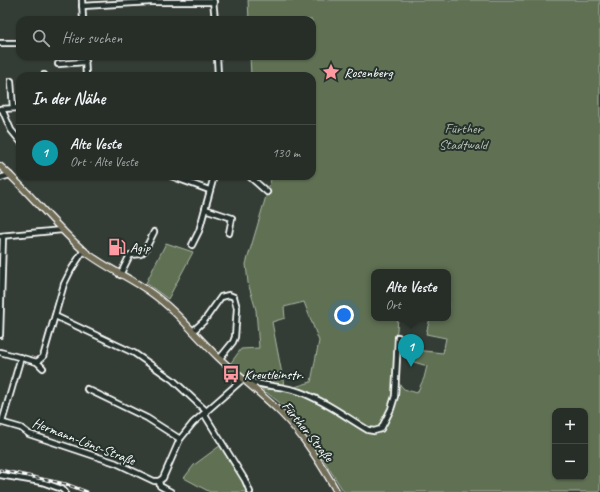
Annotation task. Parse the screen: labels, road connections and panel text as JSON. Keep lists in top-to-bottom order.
{
  "streets": {
    "main road": ["Fürther Straße"],
    "street": ["Hermann-Löns-Straße"]
  },
  "parks": ["Fürther Stadtwald"],
  "places": {
    "place": ["Rosenberg"],
    "fuel station": ["Agip"],
    "bus stop": ["Kreutleinstr."]
  },
  "page": {
    "search": "Hier suchen",
    "heading": "In der Nähe",
    "list": [
      {
        "mark": "1",
        "name": "Alte Veste",
        "note": "Ort · Alte Veste",
        "value": "130 m"
      }
    ],
    "popup": ["Alte Veste", "Ort"],
    "pins": "1",
    "map_buttons": ["+", "−"]
  }
}
